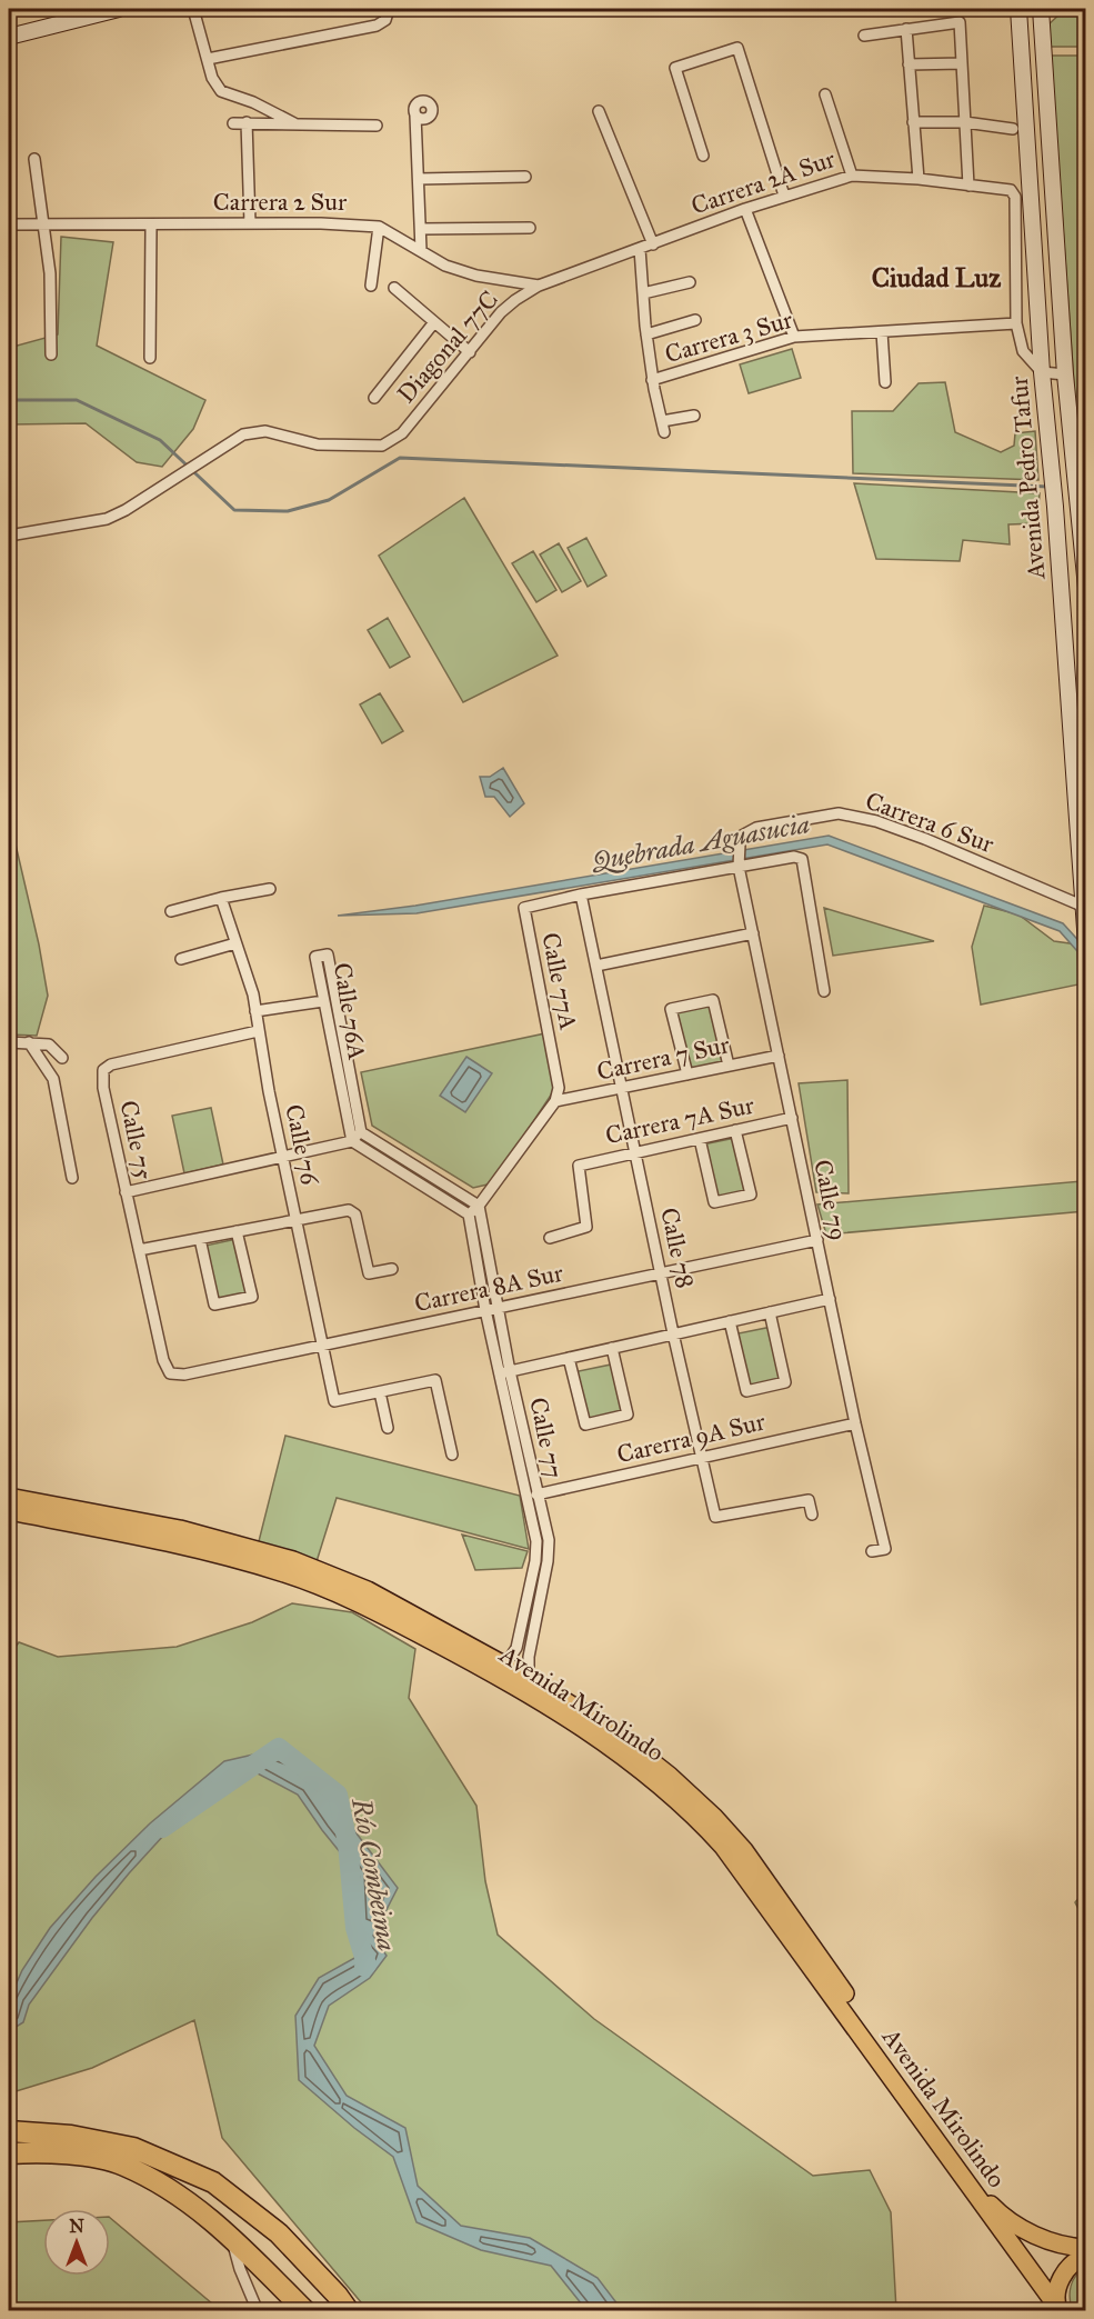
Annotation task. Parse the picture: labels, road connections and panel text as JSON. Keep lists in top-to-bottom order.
{
  "streets": {
    "main road": ["Avenida Pedro Tafur", "Avenida Mirolindo"],
    "street": [
      "Carrera 2A Sur",
      "Carrera 2 Sur",
      "Carrera 3 Sur",
      "Diagonal 77C",
      "Carrera 6 Sur",
      "Calle 77A",
      "Calle 76A",
      "Carrera 7 Sur",
      "Carrera 7A Sur",
      "Calle 75",
      "Calle 76",
      "Calle 79",
      "Calle 78",
      "Carrera 8A Sur",
      "Calle 77",
      "Carerra 9A Sur"
    ]
  },
  "crossings": [
    ["Carrera 2A Sur", "Carrera 2 Sur"],
    ["Carrera 2A Sur", "Carrera 3 Sur"],
    ["Carrera 2A Sur", "Diagonal 77C"],
    ["Carrera 2 Sur", "Diagonal 77C"],
    ["Avenida Pedro Tafur", "Carrera 6 Sur"],
    ["Carrera 6 Sur", "Calle 79"],
    ["Calle 77A", "Carrera 7 Sur"],
    ["Calle 77A", "Calle 78"],
    ["Carrera 7 Sur", "Calle 79"],
    ["Carrera 7 Sur", "Calle 78"],
    ["Carrera 7A Sur", "Calle 79"],
    ["Carrera 7A Sur", "Calle 78"],
    ["Calle 75", "Calle 76"],
    ["Calle 75", "Carrera 8A Sur"],
    ["Calle 76", "Carrera 8A Sur"],
    ["Calle 79", "Carrera 8A Sur"],
    ["Calle 79", "Carerra 9A Sur"],
    ["Calle 78", "Carrera 8A Sur"],
    ["Calle 78", "Carerra 9A Sur"],
    ["Carrera 8A Sur", "Calle 77"],
    ["Calle 77", "Carerra 9A Sur"],
    ["Calle 77", "Avenida Mirolindo"]
  ],
  "districts": ["Ciudad Luz"],
  "water": ["Quebrada Aguasucia", "Río Combeima"],
  "north": "top"
}
